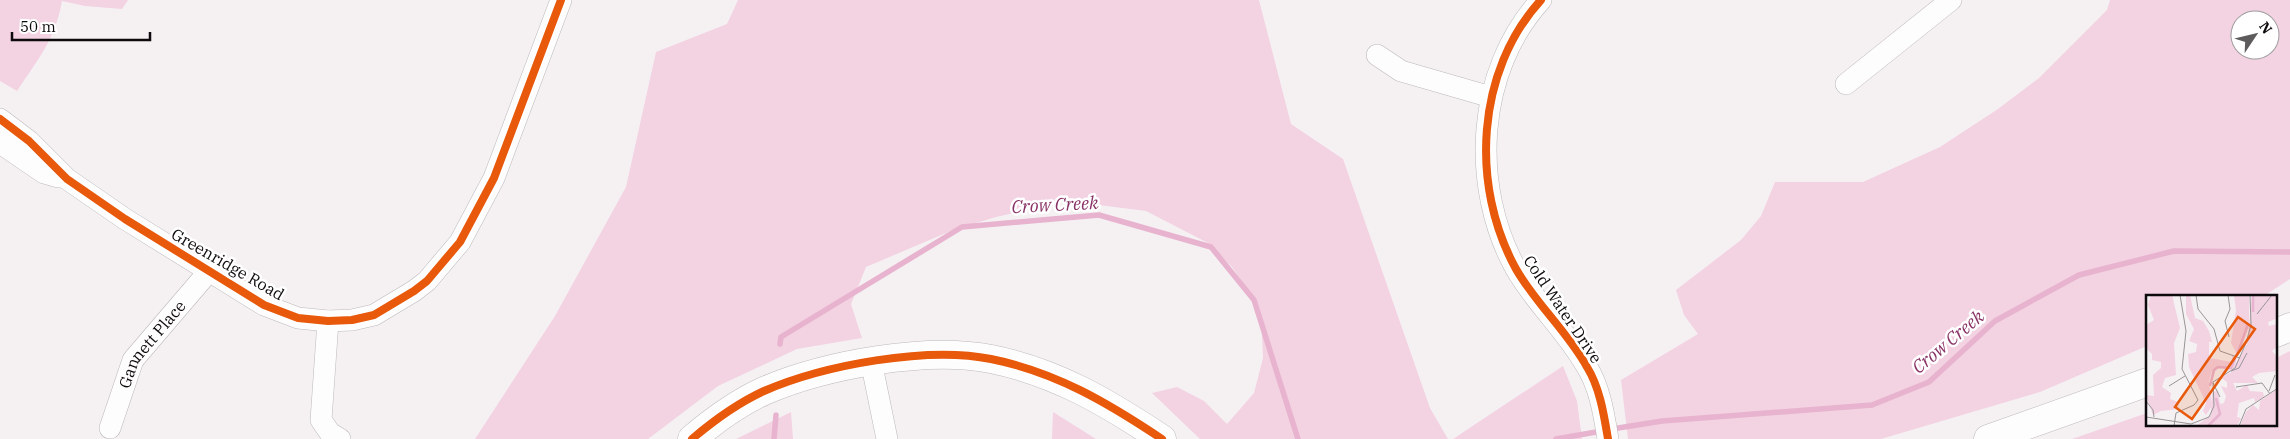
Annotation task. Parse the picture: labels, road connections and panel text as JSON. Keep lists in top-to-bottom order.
{
  "streets": {
    "street": ["Greenridge Road", "Cold Water Drive", "Gannett Place"]
  },
  "crossings": [
    ["Greenridge Road", "Gannett Place"]
  ],
  "water": ["Crow Creek"],
  "scale_bar": "50 m",
  "north": "top right"
}
